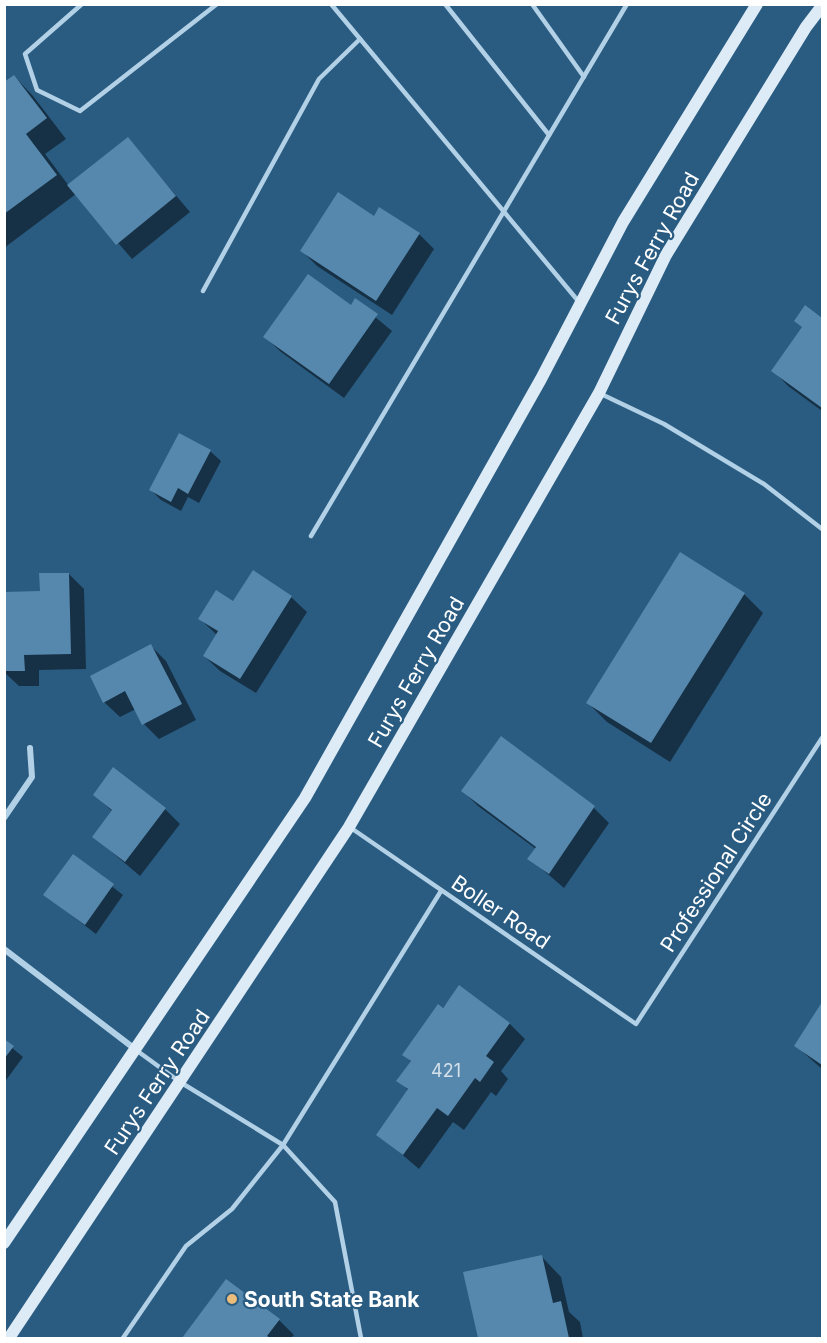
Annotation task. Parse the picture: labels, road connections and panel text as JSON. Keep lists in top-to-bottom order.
{
  "streets": {
    "main road": ["Furys Ferry Road"],
    "lane": ["Professional Circle", "Boller Road"]
  },
  "crossings": [
    ["Furys Ferry Road", "Boller Road"],
    ["Professional Circle", "Boller Road"]
  ],
  "places": ["South State Bank"],
  "house_numbers": ["421"]
}
